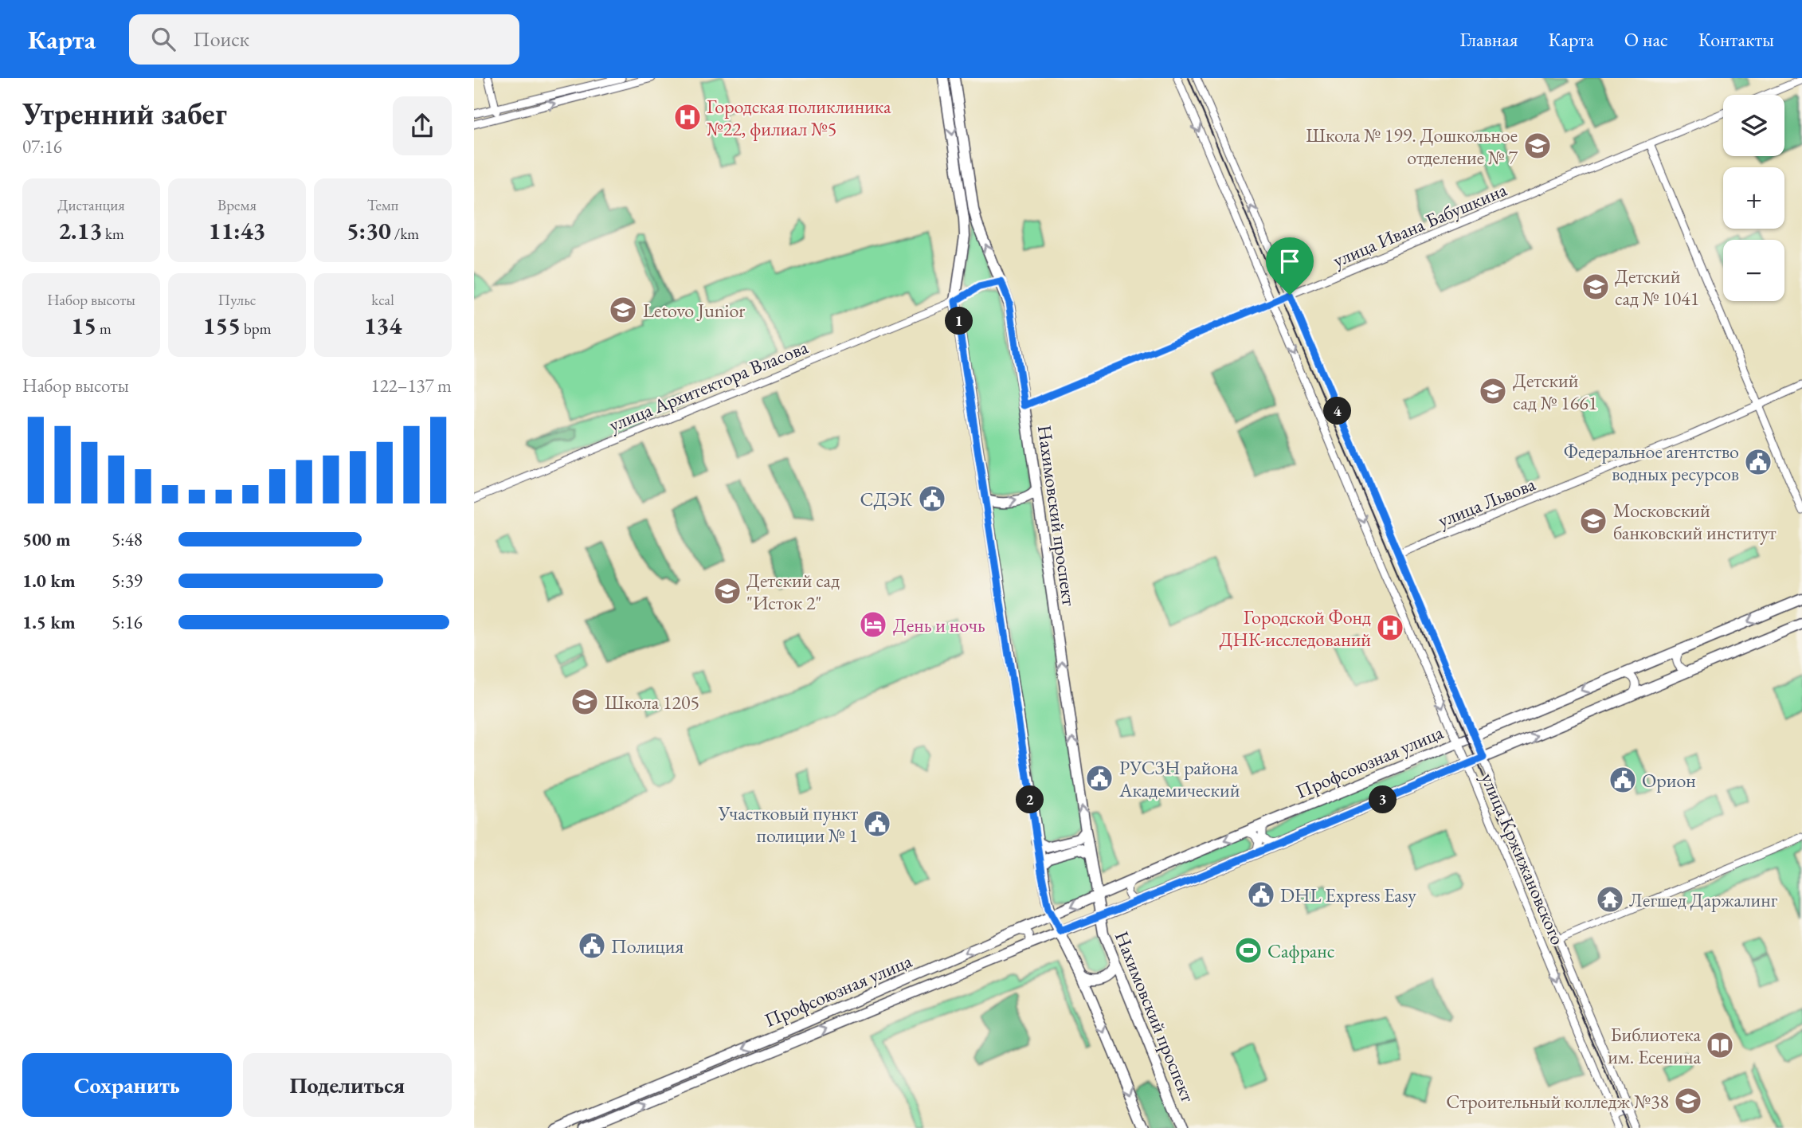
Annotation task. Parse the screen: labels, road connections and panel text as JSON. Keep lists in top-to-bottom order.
{
  "streets": {
    "main road": ["Нахимовский проспект", "Профсоюзная улица"],
    "street": [
      "улица Ивана Бабушкина",
      "улица Архитектора Власова",
      "улица Львова",
      "улица Кржижановского"
    ]
  },
  "crossings": [
    ["улица Ивана Бабушкина", "Нахимовский проспект"],
    ["улица Ивана Бабушкина", "улица Кржижановского"],
    ["улица Архитектора Власова", "Нахимовский проспект"],
    ["улица Львова", "улица Кржижановского"],
    ["Нахимовский проспект", "Профсоюзная улица"],
    ["Профсоюзная улица", "улица Кржижановского"]
  ],
  "places": {
    "hospital": ["Городская поликлиника №22, филиал №5", "Городской Фонд ДНК-исследований"],
    "school or university": [
      "Школа № 199. Дошкольное отделение № 7",
      "Детский сад № 1041",
      "Letovo Junior",
      "Детский сад № 1661",
      "Московский банковский институт",
      "Детский сад \"Исток 2\"",
      "Школа 1205",
      "Строительный колледж №38"
    ],
    "public building": [
      "Федеральное агентство водных ресурсов",
      "СДЭК",
      "РУСЗН района Академический",
      "Орион",
      "Участковый пункт полиции № 1",
      "DHL Express Easy",
      "Полиция"
    ],
    "hotel": ["День и ночь"],
    "temple": ["Легшед Даржалинг"],
    "sports": ["Сафранс"],
    "library": ["Библиотека им. Есенина"]
  },
  "page": {
    "header": "Карта",
    "search": "Поиск",
    "nav": [
      "Главная",
      "Карта",
      "О нас",
      "Контакты"
    ],
    "heading": ["Утренний забег", "07:16"],
    "map_buttons": ["+", "−"],
    "stats": [
      ["Дистанция", "2.13 km"],
      ["Время", "11:43"],
      ["Темп", "5:30 /km"],
      ["Набор высоты", "15 m"],
      ["Пульс", "155 bpm"],
      ["kcal", "134"]
    ],
    "pins": [
      "1",
      "4",
      "2",
      "3"
    ],
    "chart": ["Набор высоты", "122–137 m"],
    "list": [
      {
        "name": "500 m",
        "note": "5:48"
      },
      {
        "name": "1.0 km",
        "note": "5:39"
      },
      {
        "name": "1.5 km",
        "note": "5:16"
      }
    ],
    "buttons": ["Сохранить", "Поделиться"]
  }
}
